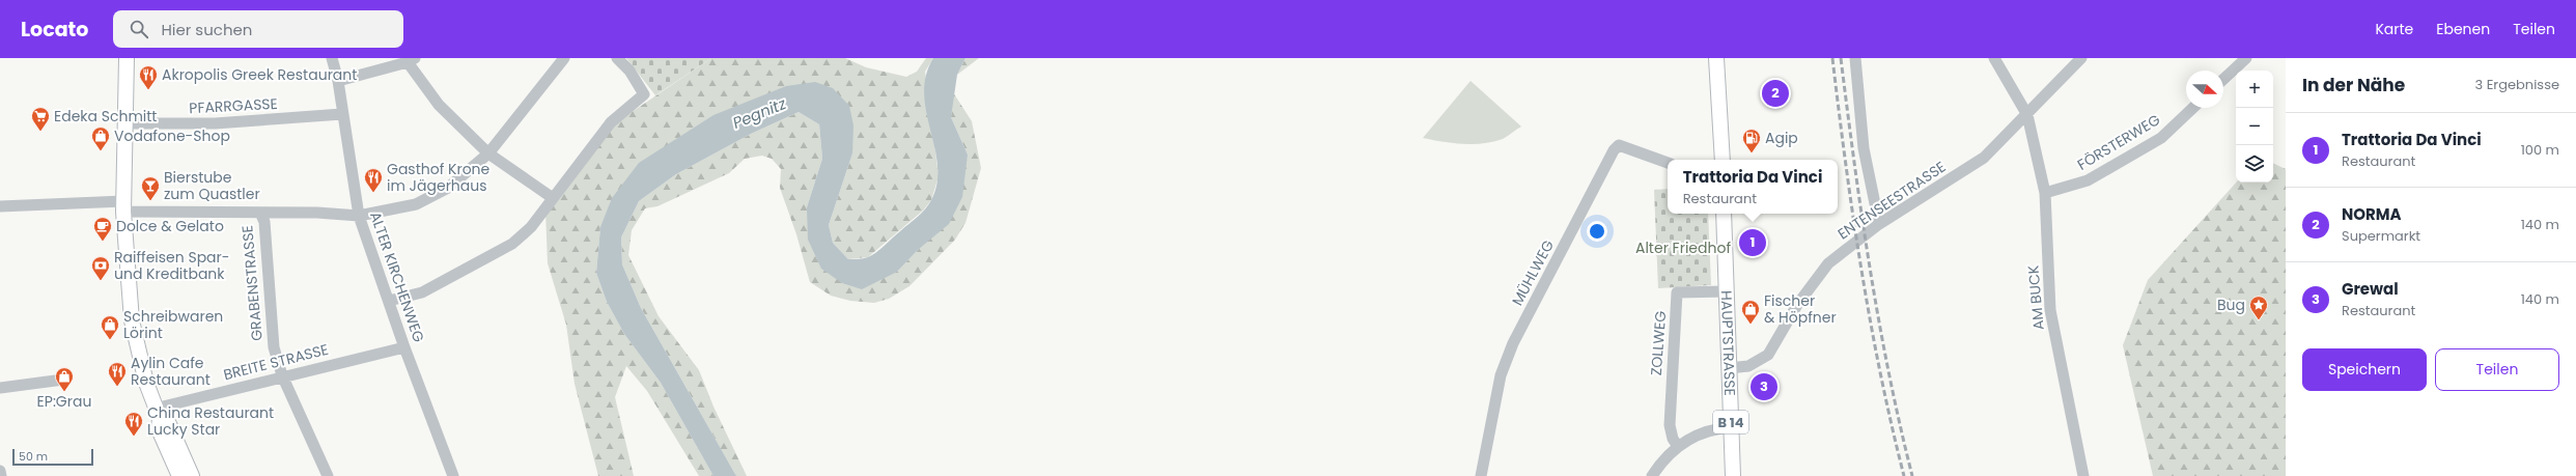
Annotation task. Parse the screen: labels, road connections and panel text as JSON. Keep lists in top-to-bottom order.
{
  "streets": {
    "main road": ["HAUPTSTRASSE", "B 14"],
    "street": [
      "PFARRGASSE",
      "FÖRSTERWEG",
      "ENTENSEESTRASSE",
      "MÜHLWEG",
      "ALTER KIRCHENWEG",
      "GRABENSTRASSE",
      "AM BUCK",
      "ZOLLWEG",
      "BREITE STRASSE"
    ]
  },
  "crossings": [
    ["PFARRGASSE", "ALTER KIRCHENWEG"],
    ["FÖRSTERWEG", "AM BUCK"],
    ["ENTENSEESTRASSE", "AM BUCK"],
    ["ENTENSEESTRASSE", "HAUPTSTRASSE"],
    ["ALTER KIRCHENWEG", "GRABENSTRASSE"],
    ["ALTER KIRCHENWEG", "BREITE STRASSE"],
    ["GRABENSTRASSE", "BREITE STRASSE"],
    ["ZOLLWEG", "HAUPTSTRASSE"]
  ],
  "water": ["Pegnitz"],
  "parks": ["Alter Friedhof"],
  "places": {
    "restaurant": [
      "Akropolis Greek Restaurant",
      "Gasthof Krone im Jägerhaus",
      "Aylin Cafe Restaurant",
      "China Restaurant Lucky Star"
    ],
    "supermarket": ["Edeka Schmitt"],
    "shop": [
      "Vodafone-Shop",
      "Fischer & Höpfner",
      "Schreibwaren Lörint",
      "EP:Grau"
    ],
    "fuel station": ["Agip"],
    "bar": ["Bierstube zum Quastler"],
    "cafe": ["Dolce & Gelato"],
    "bank": ["Raiffeisen Spar- und Kreditbank"],
    "place": ["Bug"]
  },
  "scale_bar": "50 m",
  "north": "right",
  "page": {
    "header": "Locato",
    "search": "Hier suchen",
    "nav": ["Karte", "Ebenen", "Teilen"],
    "heading": ["In der Nähe", "3 Ergebnisse"],
    "map_buttons": ["+", "−"],
    "pins": ["2", "1", "3"],
    "list": [
      {
        "mark": "1",
        "name": "Trattoria Da Vinci",
        "note": "Restaurant",
        "value": "100 m"
      },
      {
        "mark": "2",
        "name": "NORMA",
        "note": "Supermarkt",
        "value": "140 m"
      },
      {
        "mark": "3",
        "name": "Grewal",
        "note": "Restaurant",
        "value": "140 m"
      }
    ],
    "popup": ["Trattoria Da Vinci", "Restaurant"],
    "buttons": ["Speichern", "Teilen"],
    "scale": "50 m"
  }
}
